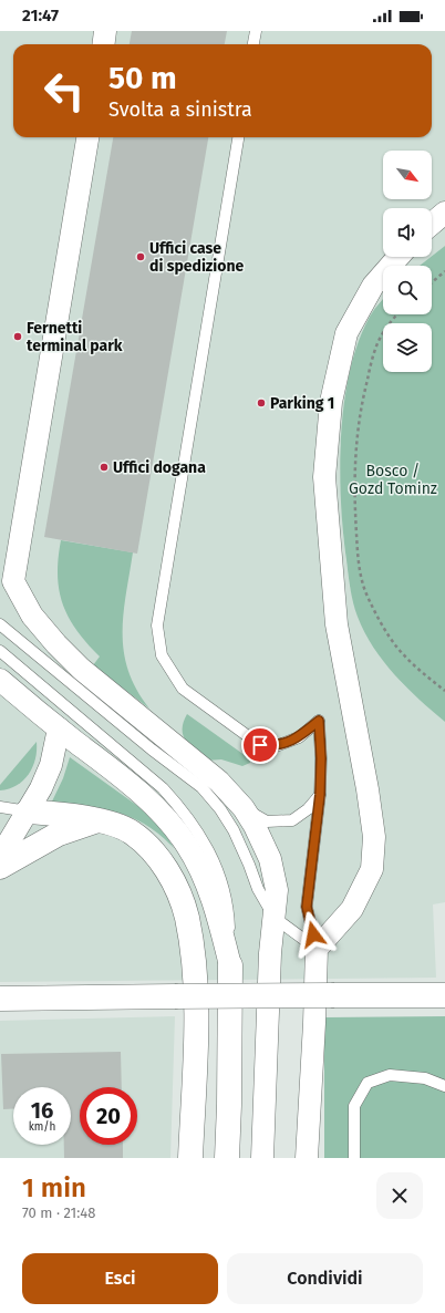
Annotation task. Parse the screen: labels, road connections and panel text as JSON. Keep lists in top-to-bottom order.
{
  "parks": ["Bosco / Gozd Tominz"],
  "places": [
    "Uffici case di spedizione",
    "Fernetti terminal park",
    "Parking 1",
    "Uffici dogana"
  ],
  "north": "bottom right",
  "page": {
    "status": "21:47",
    "turn": ["50 m", "Svolta a sinistra"],
    "speed": "16 km/h",
    "limit": "20",
    "heading": ["1 min", "70 m · 21:48"],
    "buttons": ["Esci", "Condividi"]
  }
}
